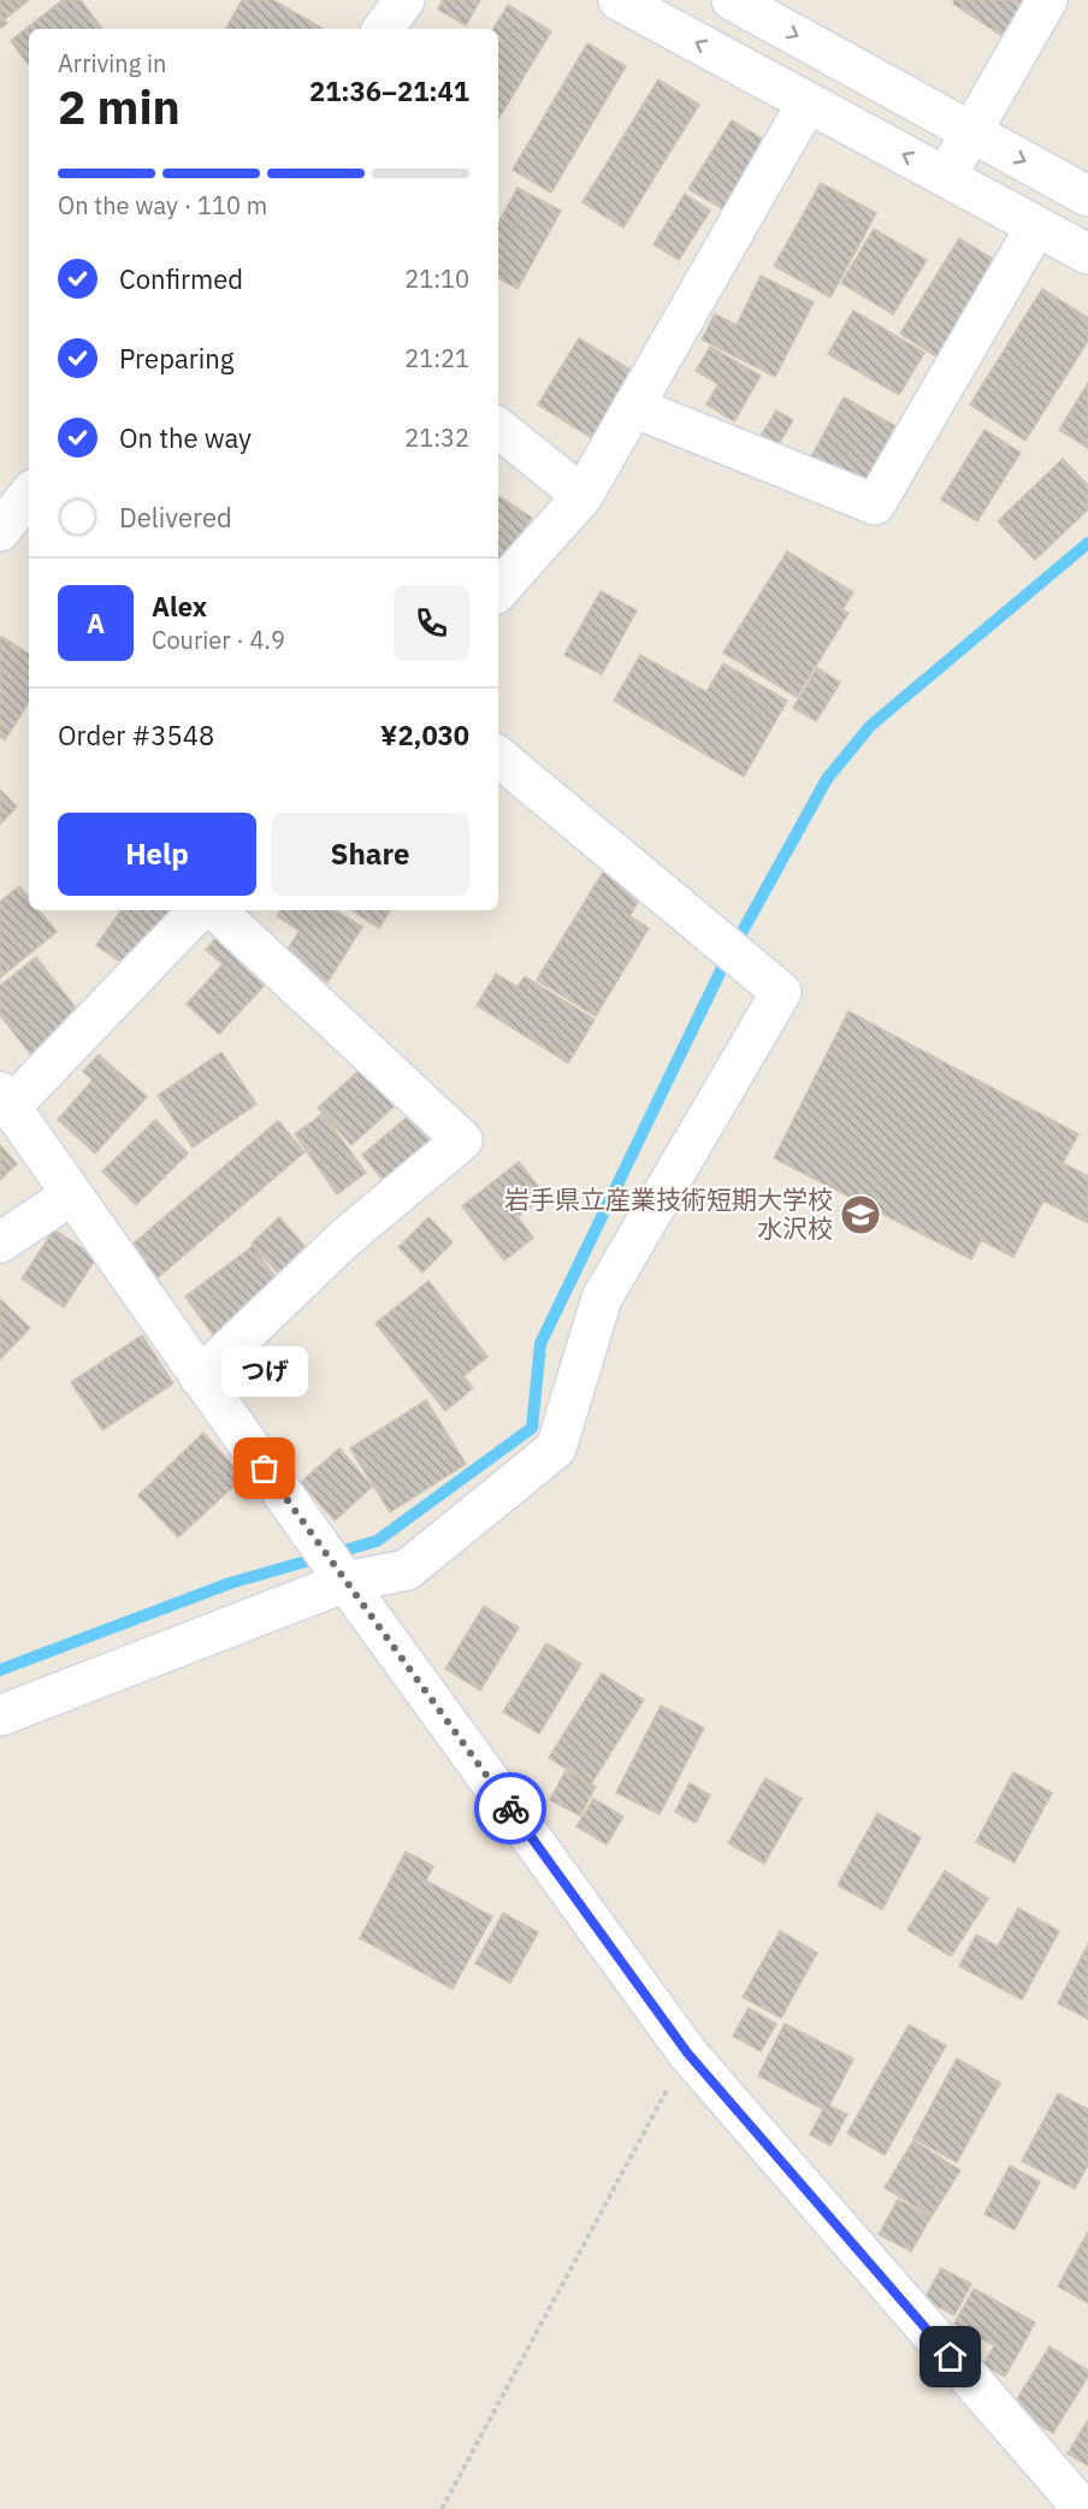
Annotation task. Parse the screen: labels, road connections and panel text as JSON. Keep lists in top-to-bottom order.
{
  "places": {
    "school or university": ["岩手県立産業技術短期大学校 水沢校"],
    "other": ["つげ"]
  },
  "page": {
    "heading": ["2 min", "Arriving in", "21:36–21:41"],
    "panel": [
      "Alex",
      "Courier · 4.9",
      "Order #3548",
      "¥2,030"
    ],
    "bar": "On the way · 110 m",
    "list": [
      ["Confirmed", "21:10"],
      ["Preparing", "21:21"],
      ["On the way", "21:32"],
      "Delivered"
    ],
    "round": "A",
    "buttons": ["Help", "Share"],
    "bubble": "つげ"
  }
}
